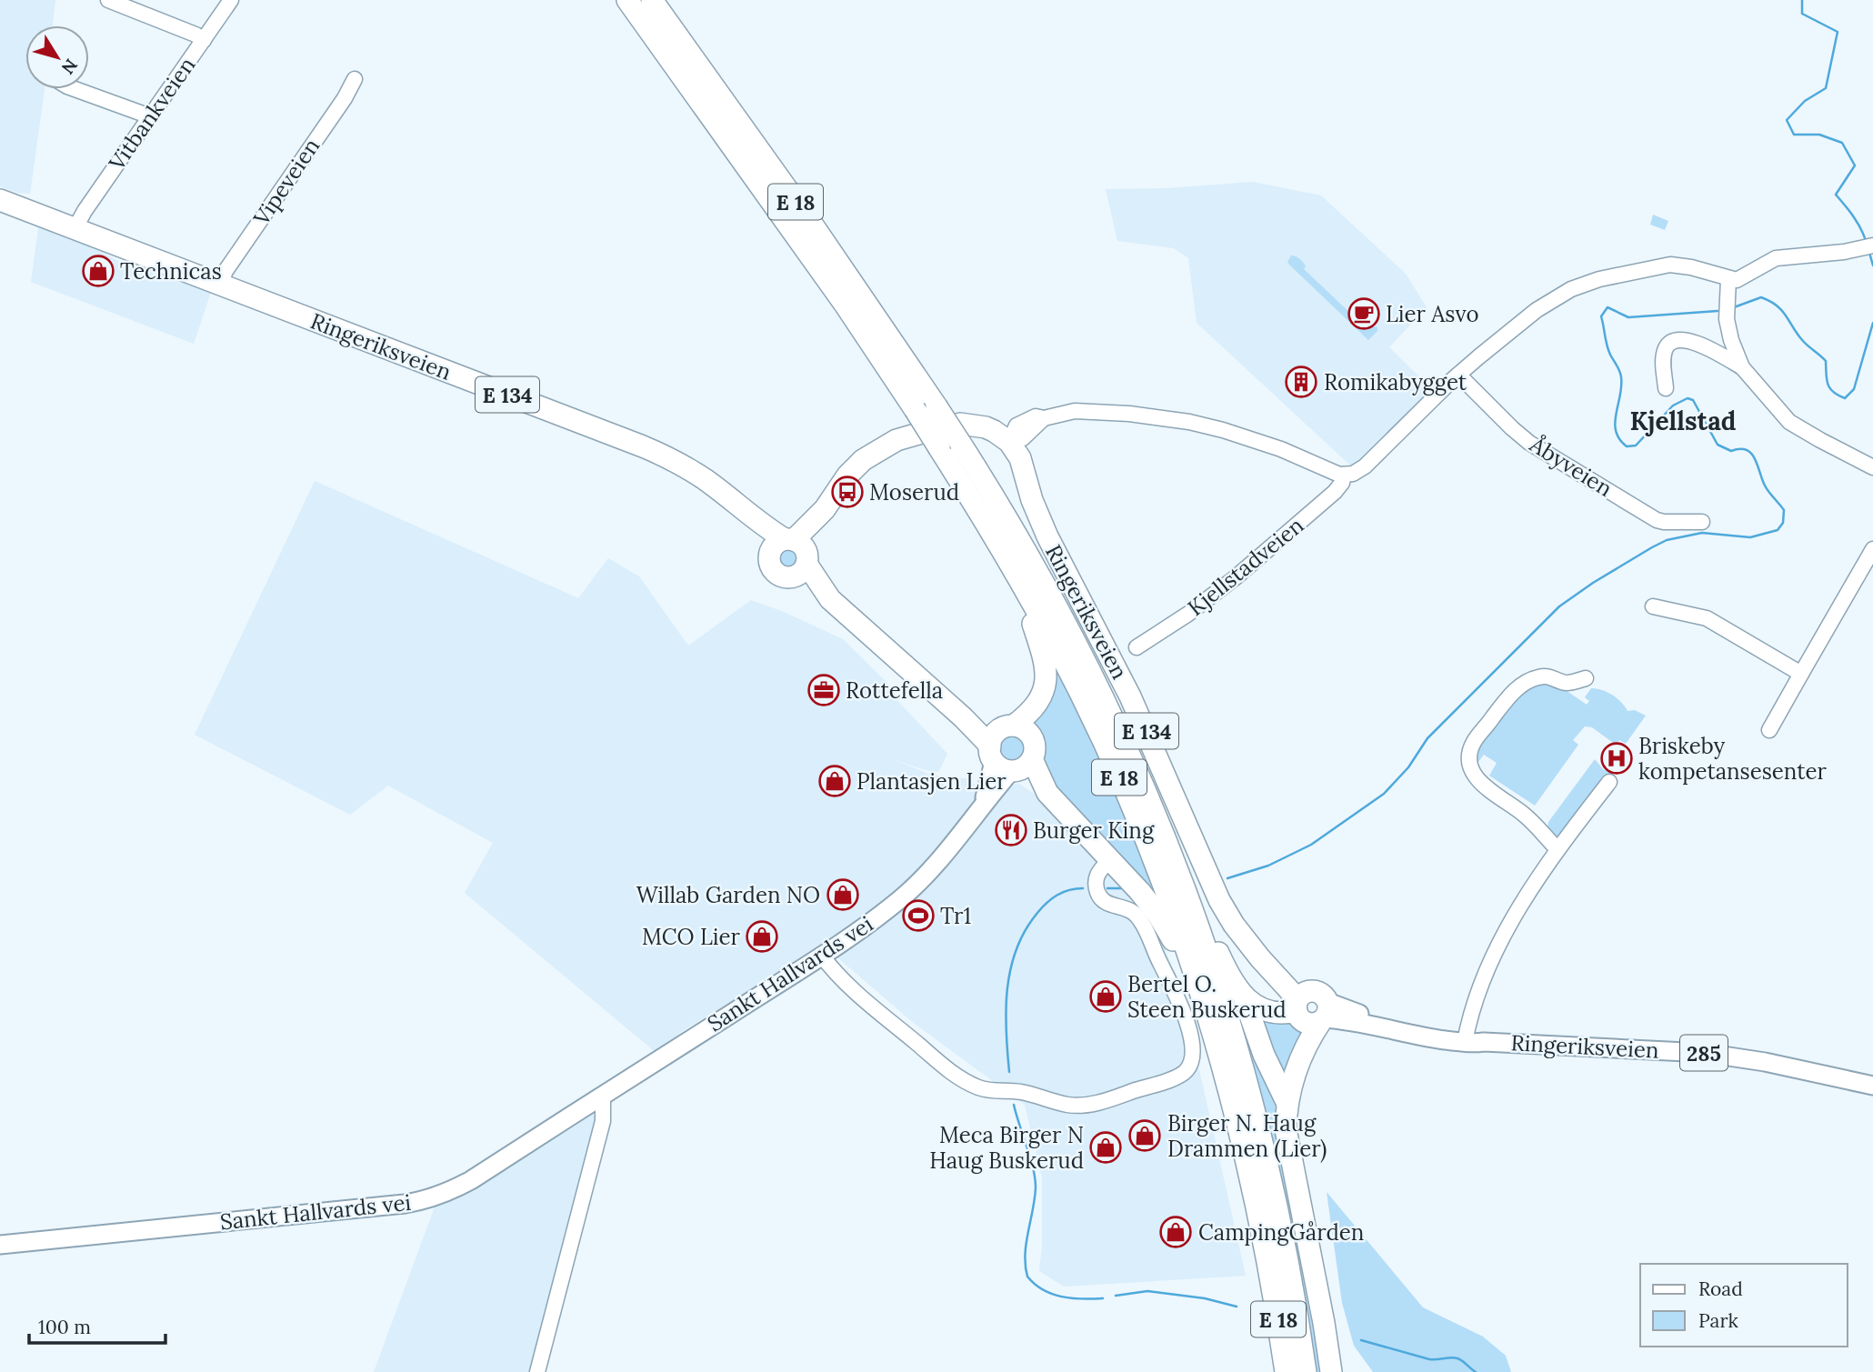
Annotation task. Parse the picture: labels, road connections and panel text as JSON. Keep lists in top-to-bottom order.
{
  "streets": {
    "highway": ["E 18", "Ringeriksveien", "E 134"],
    "main road": ["Sankt Hallvards vei", "285"],
    "street": [
      "Vitbankveien",
      "Vipeveien",
      "Åbyveien",
      "Kjellstadveien"
    ]
  },
  "crossings": [
    ["Vitbankveien", "Ringeriksveien"],
    ["Vipeveien", "Ringeriksveien"],
    ["E 18", "Ringeriksveien"],
    ["E 18", "E 134"],
    ["E 18", "Sankt Hallvards vei"],
    ["Ringeriksveien", "E 134"],
    ["Åbyveien", "Kjellstadveien"]
  ],
  "districts": ["Kjellstad"],
  "places": {
    "shop": [
      "Technicas",
      "Plantasjen Lier",
      "Willab Garden NO",
      "MCO Lier",
      "Bertel O. Steen Buskerud",
      "Birger N. Haug Drammen (Lier)",
      "Meca Birger N Haug Buskerud",
      "CampingGården"
    ],
    "cafe": ["Lier Asvo"],
    "building": ["Romikabygget"],
    "bus stop": ["Moserud"],
    "office": ["Rottefella"],
    "hospital": ["Briskeby kompetansesenter"],
    "restaurant": ["Burger King"],
    "sports": ["Tr1"]
  },
  "legend": ["Road", "Park"],
  "scale_bar": "100 m",
  "north": "bottom right"
}
